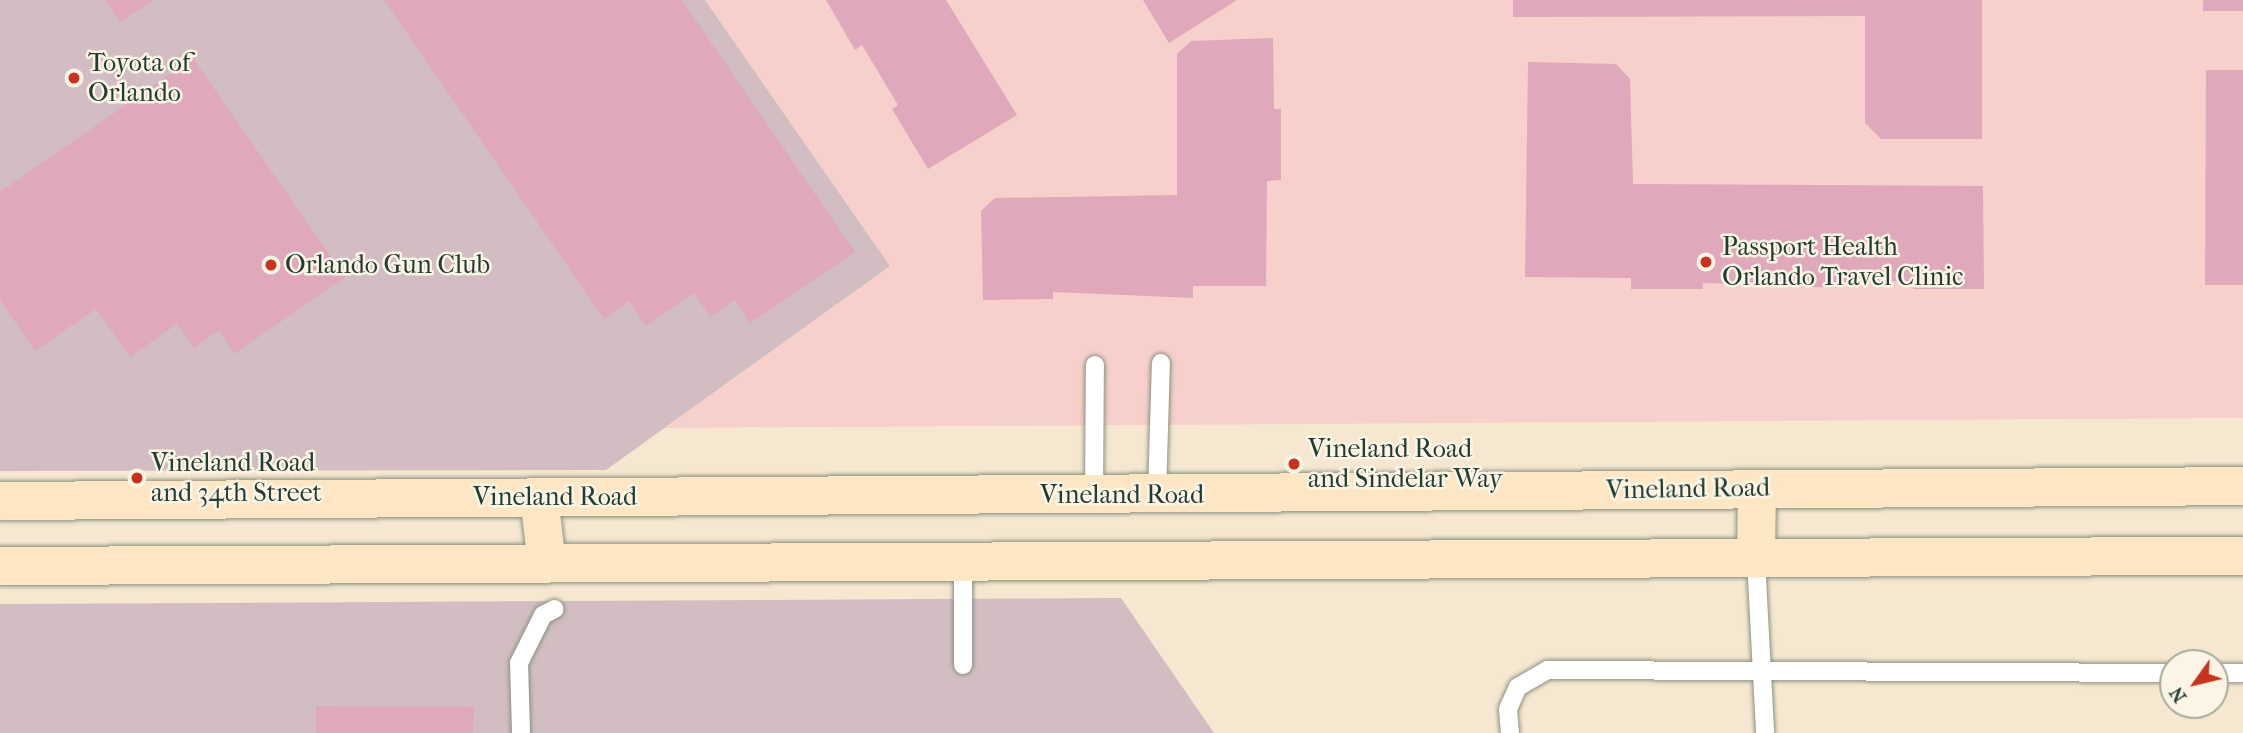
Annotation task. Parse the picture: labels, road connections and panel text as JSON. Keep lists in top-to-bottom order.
{
  "streets": {
    "street": ["Vineland Road"]
  },
  "places": [
    "Toyota of Orlando",
    "Passport Health Orlando Travel Clinic",
    "Orlando Gun Club",
    "Vineland Road and Sindelar Way",
    "Vineland Road and 34th Street"
  ],
  "north": "bottom left"
}
